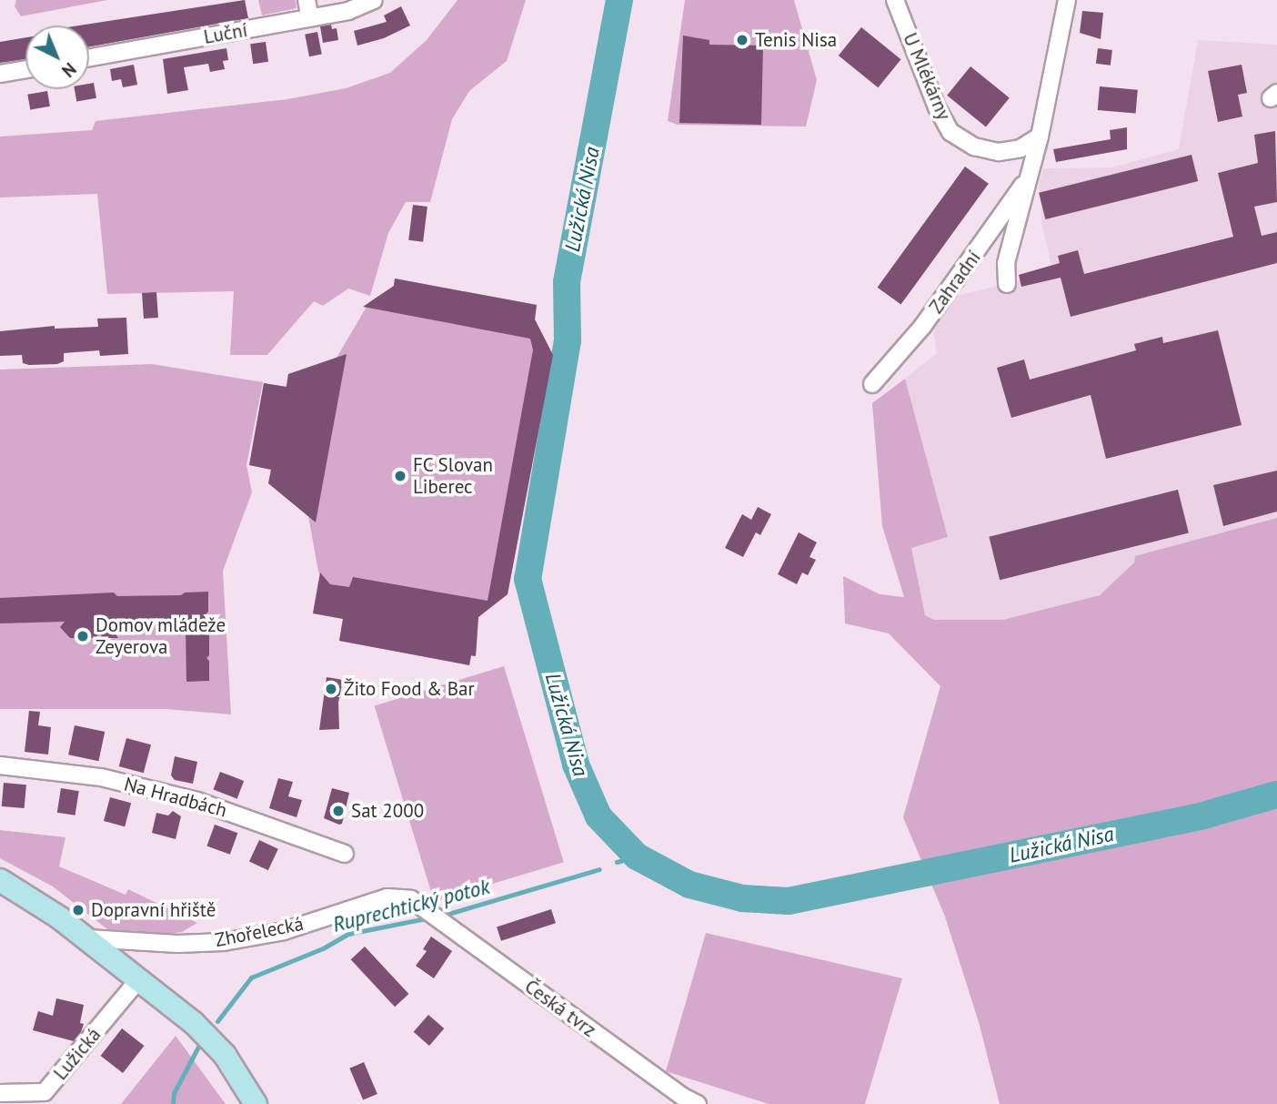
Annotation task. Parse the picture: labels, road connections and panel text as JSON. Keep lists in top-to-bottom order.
{
  "streets": {
    "street": [
      "Luční",
      "U Mlékárny",
      "Zahradní",
      "Na Hradbách",
      "Zhořelecká",
      "Česká tvrz",
      "Lužická"
    ]
  },
  "crossings": [
    ["U Mlékárny", "Zahradní"],
    ["Zhořelecká", "Česká tvrz"]
  ],
  "water": ["Lužická Nisa", "Ruprechtický potok"],
  "places": [
    "Tenis Nisa",
    "FC Slovan Liberec",
    "Domov mládeže Zeyerova",
    "Žito Food & Bar",
    "Sat 2000",
    "Dopravní hřiště"
  ],
  "north": "bottom right"
}
